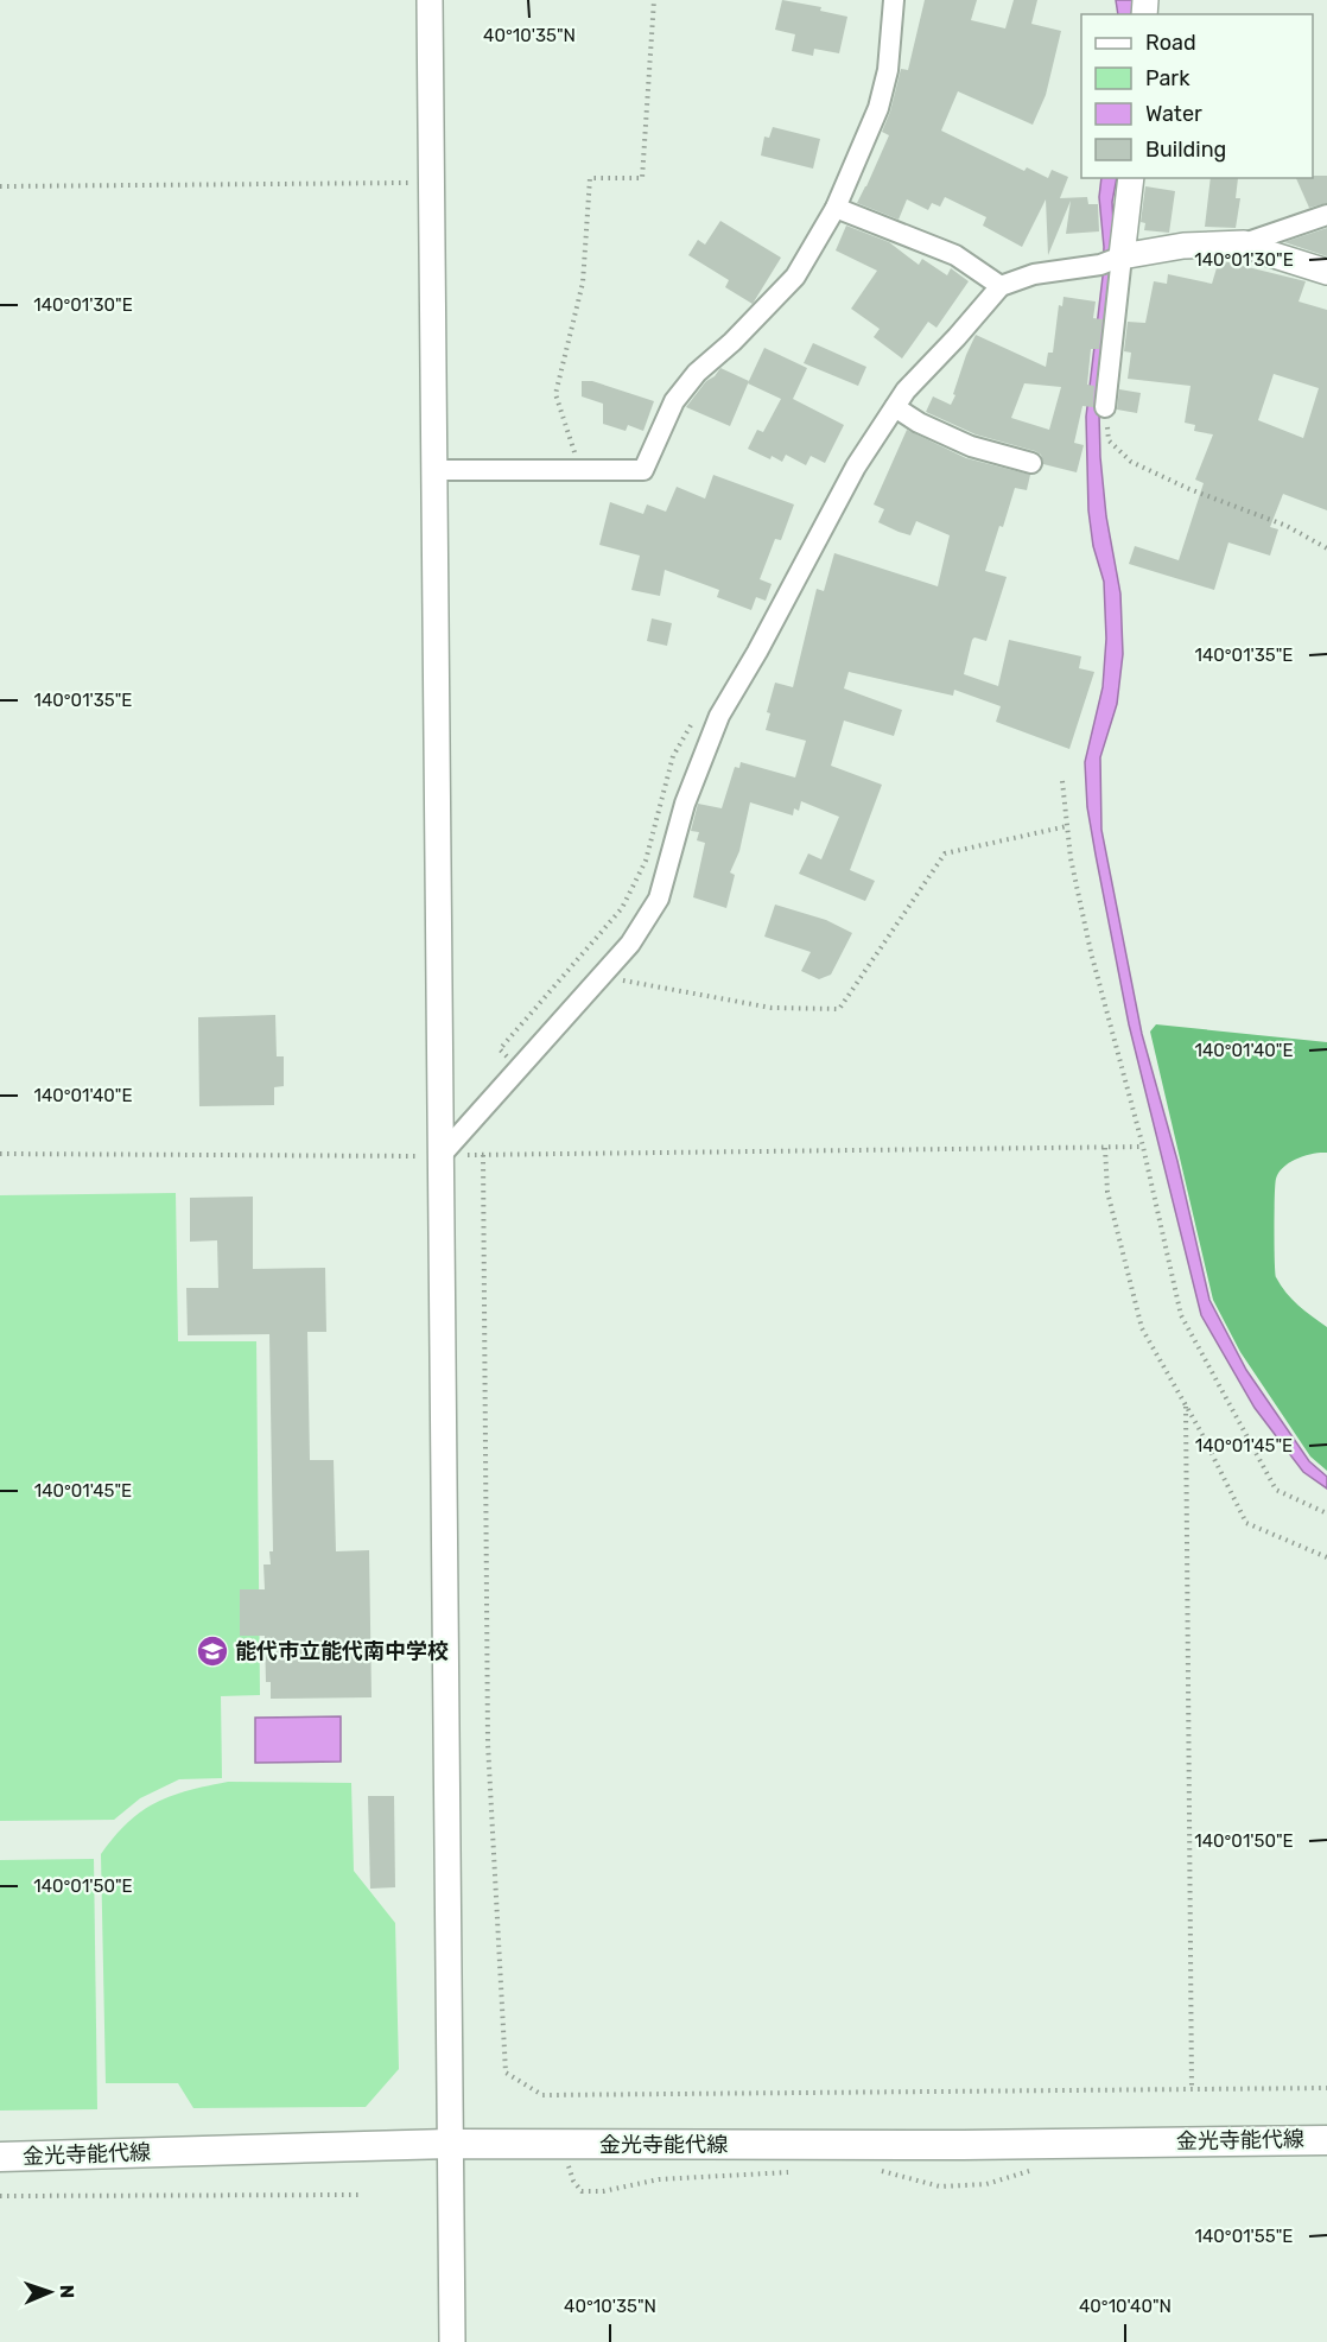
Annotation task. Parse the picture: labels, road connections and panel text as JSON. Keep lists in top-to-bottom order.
{
  "streets": {
    "main road": ["金光寺能代線"]
  },
  "places": {
    "school or university": ["能代市立能代南中学校"]
  },
  "legend": [
    "Road",
    "Park",
    "Water",
    "Building"
  ],
  "north": "right",
  "coordinates": [
    "40°10'35\"N",
    "140°01'30\"E",
    "140°01'35\"E",
    "140°01'40\"E",
    "140°01'45\"E",
    "140°01'50\"E",
    "140°01'55\"E",
    "40°10'40\"N"
  ]
}
